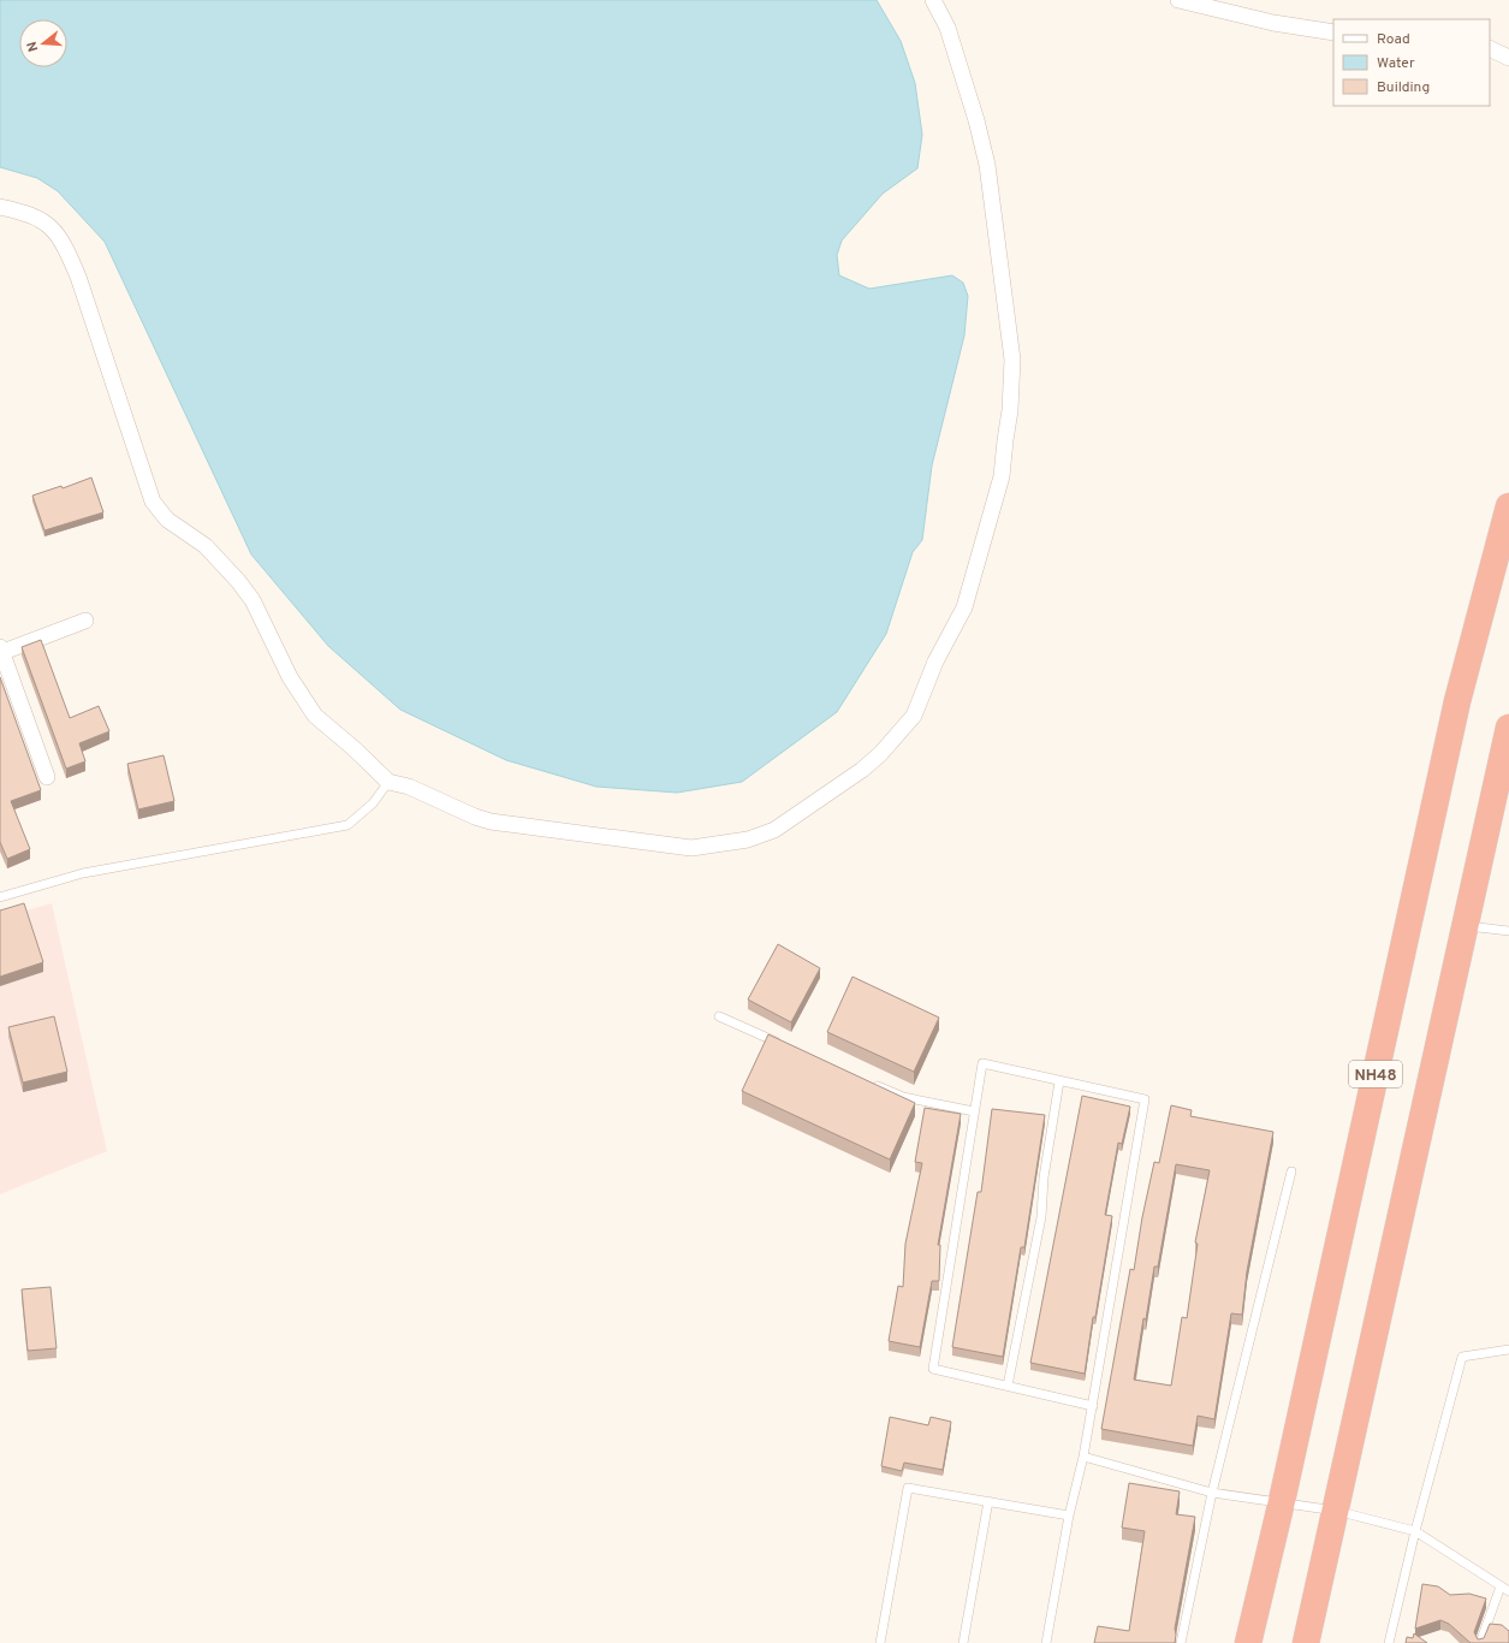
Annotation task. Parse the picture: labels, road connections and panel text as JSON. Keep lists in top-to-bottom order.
{
  "streets": {
    "highway": ["NH48"]
  },
  "legend": ["Road", "Water", "Building"],
  "north": "left"
}
